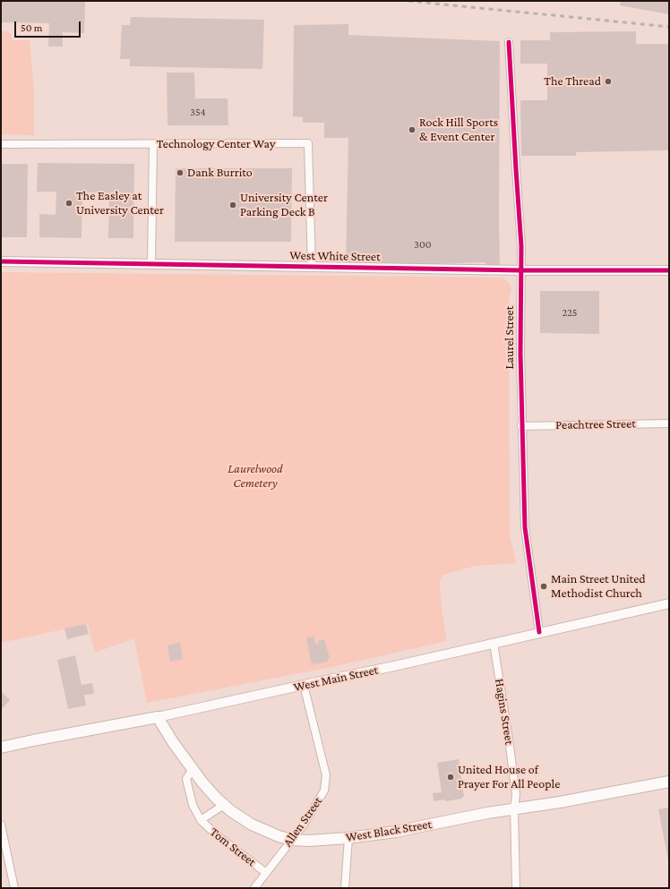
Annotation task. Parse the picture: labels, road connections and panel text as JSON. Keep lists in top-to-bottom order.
{
  "streets": {
    "main road": ["West Main Street", "West Black Street"],
    "street": [
      "Technology Center Way",
      "West White Street",
      "Laurel Street",
      "Peachtree Street",
      "Hagins Street",
      "Allen Street",
      "Tom Street"
    ]
  },
  "crossings": [
    ["Technology Center Way", "West White Street"],
    ["West White Street", "Laurel Street"],
    ["Laurel Street", "Peachtree Street"],
    ["Laurel Street", "West Main Street"],
    ["West Main Street", "Hagins Street"],
    ["West Main Street", "Allen Street"],
    ["West Main Street", "West Black Street"],
    ["Hagins Street", "West Black Street"],
    ["Allen Street", "West Black Street"],
    ["Allen Street", "Tom Street"],
    ["West Black Street", "Tom Street"]
  ],
  "parks": ["Laurelwood Cemetery"],
  "places": [
    "The Thread",
    "Rock Hill Sports & Event Center",
    "Dank Burrito",
    "The Easley at University Center",
    "University Center Parking Deck B",
    "Main Street United Methodist Church",
    "United House of Prayer For All People"
  ],
  "house_numbers": ["354", "300", "225"],
  "scale_bar": "50 m"
}
